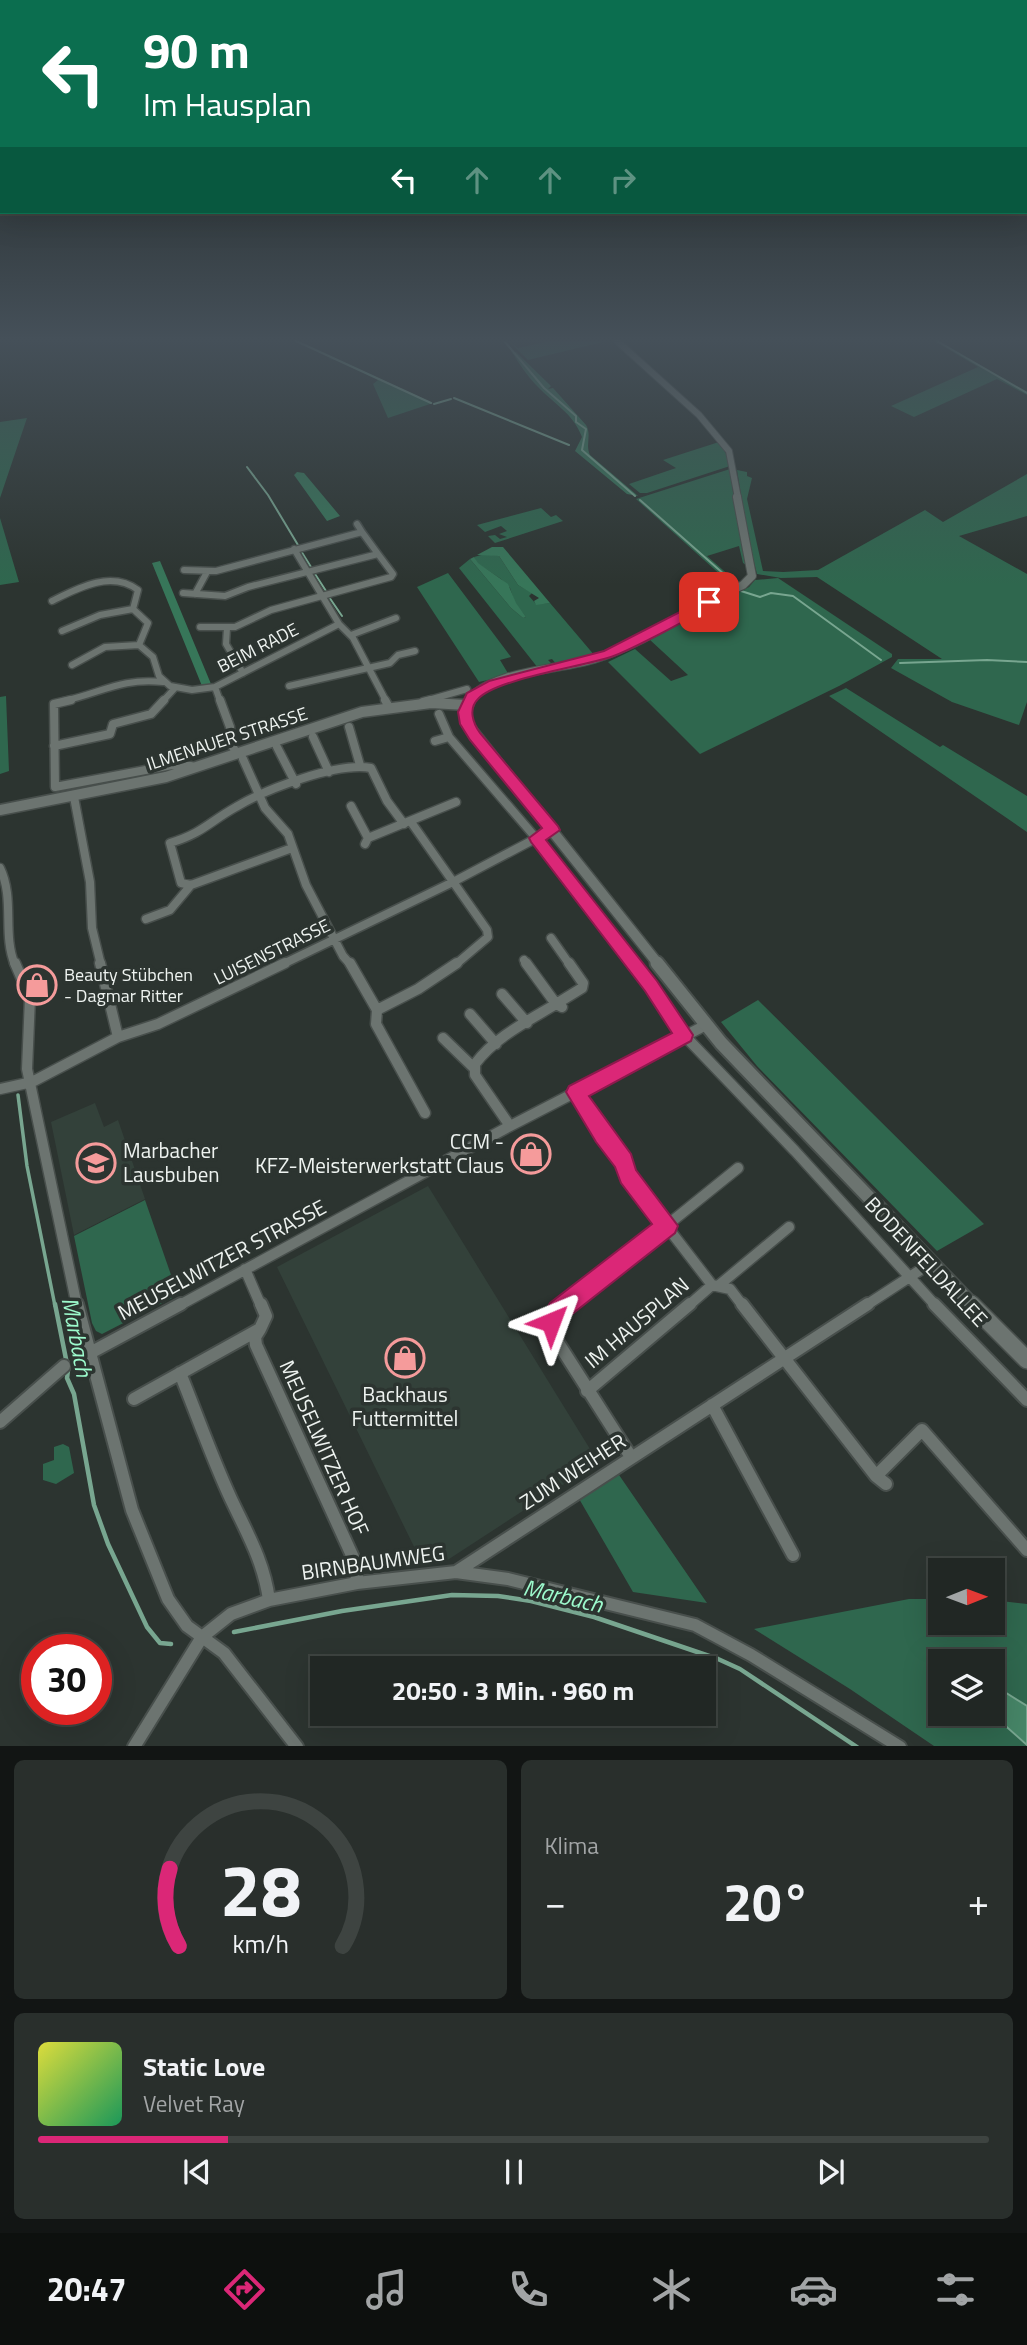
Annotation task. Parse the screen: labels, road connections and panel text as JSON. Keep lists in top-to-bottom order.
{
  "streets": {
    "street": [
      "BEIM RADE",
      "ILMENAUER STRASSE",
      "LUISENSTRASSE",
      "MEUSELWITZER STRASSE",
      "BODENFELDALLEE",
      "IM HAUSPLAN",
      "MEUSELWITZER HOF",
      "ZUM WEIHER",
      "BIRNBAUMWEG"
    ]
  },
  "crossings": [
    ["BEIM RADE", "ILMENAUER STRASSE"],
    ["BEIM RADE", "LUISENSTRASSE"],
    ["ILMENAUER STRASSE", "BODENFELDALLEE"],
    ["LUISENSTRASSE", "BODENFELDALLEE"],
    ["MEUSELWITZER STRASSE", "BODENFELDALLEE"],
    ["MEUSELWITZER STRASSE", "IM HAUSPLAN"],
    ["MEUSELWITZER STRASSE", "MEUSELWITZER HOF"],
    ["BODENFELDALLEE", "ZUM WEIHER"],
    ["IM HAUSPLAN", "ZUM WEIHER"],
    ["MEUSELWITZER HOF", "BIRNBAUMWEG"],
    ["ZUM WEIHER", "BIRNBAUMWEG"]
  ],
  "water": ["Marbach"],
  "places": {
    "shop": ["Beauty Stübchen - Dagmar Ritter", "CCM - KFZ-Meisterwerkstatt Claus", "Backhaus Futtermittel"],
    "school or university": ["Marbacher Lausbuben"]
  },
  "north": "right",
  "page": {
    "turn": ["90 m", "Im Hausplan"],
    "limit": "30",
    "trip": "20:50 · 3 Min. · 960 m",
    "tile": "Klima",
    "heat": ["−", "20°", "+"],
    "song": ["Static Love", "Velvet Ray"],
    "tabs": "20:47",
    "gauge": ["28", "km/h"]
  }
}
